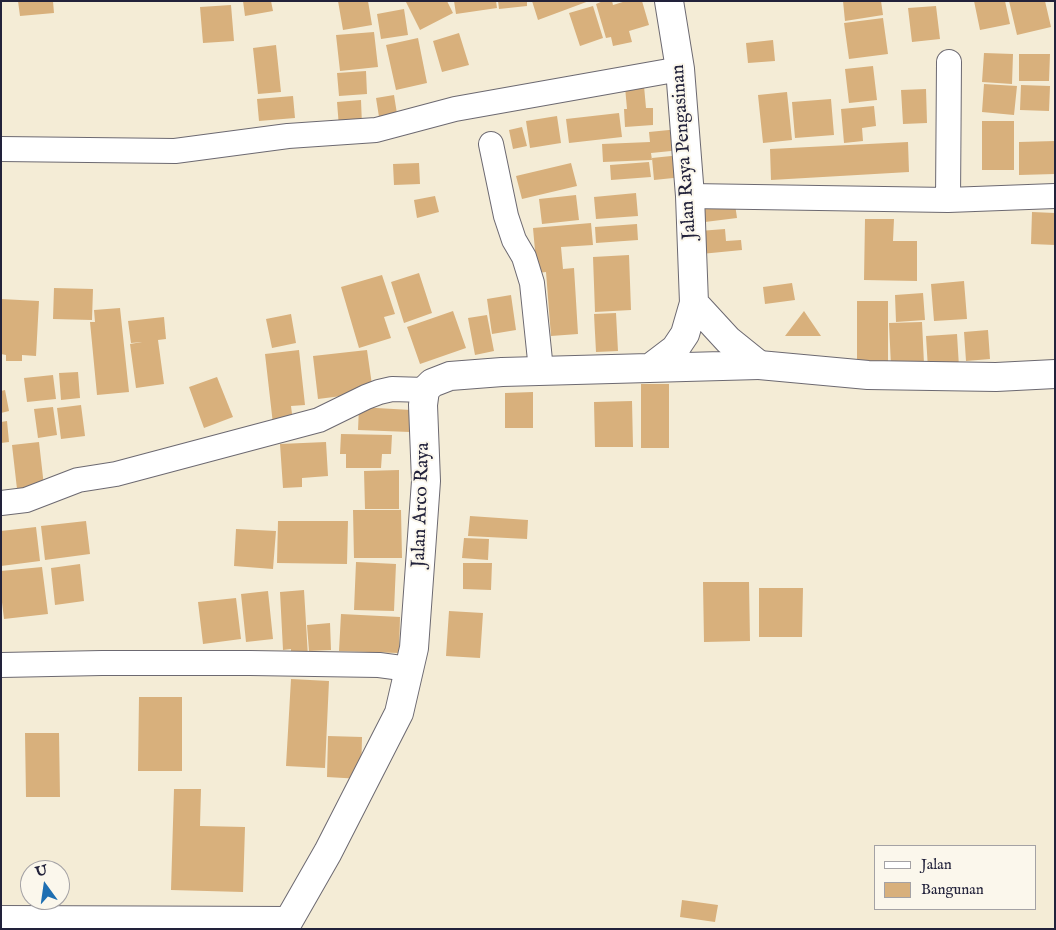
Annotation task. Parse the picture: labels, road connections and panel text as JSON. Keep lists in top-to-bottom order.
{
  "streets": {
    "main road": ["Jalan Raya Pengasinan", "Jalan Arco Raya"]
  },
  "legend": ["Jalan", "Bangunan"],
  "north": "top"
}
